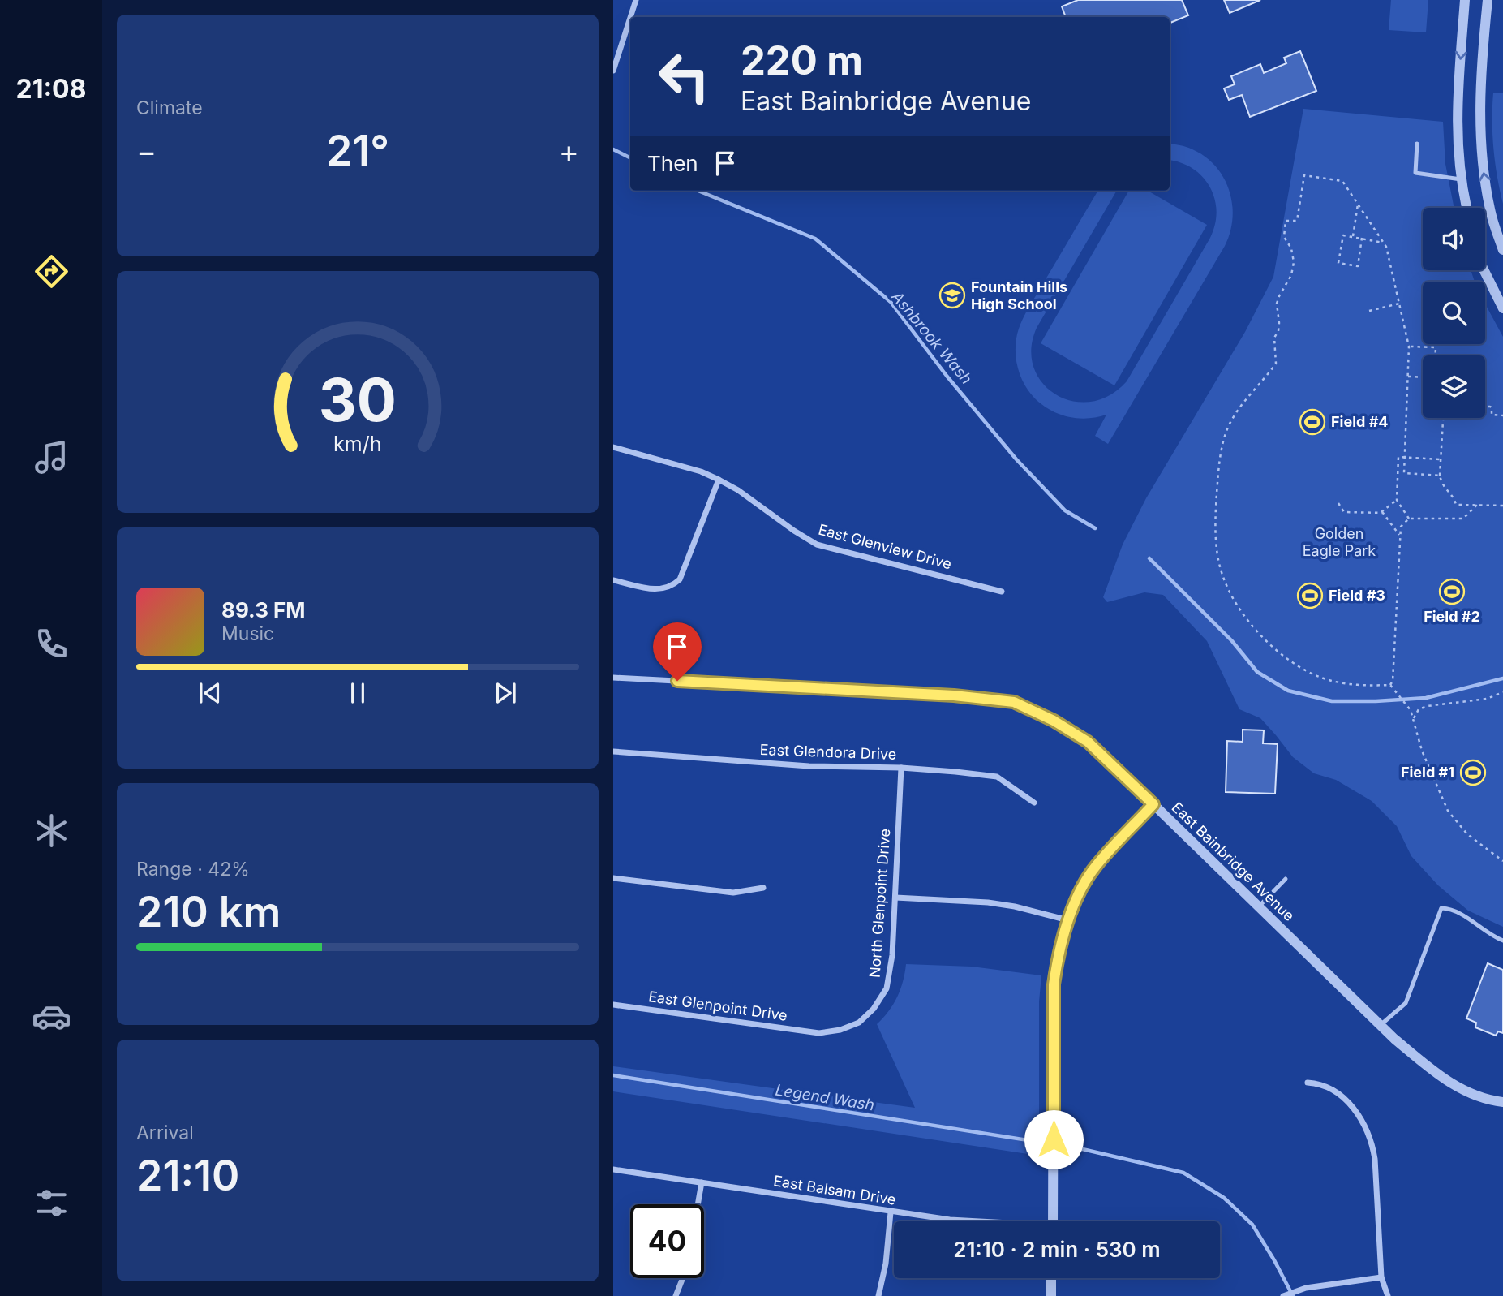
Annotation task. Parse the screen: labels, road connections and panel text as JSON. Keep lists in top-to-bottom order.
{
  "streets": {
    "street": [
      "East Glenview Drive",
      "East Glendora Drive",
      "East Bainbridge Avenue",
      "North Glenpoint Drive",
      "East Glenpoint Drive",
      "East Balsam Drive"
    ]
  },
  "crossings": [
    ["East Glendora Drive", "North Glenpoint Drive"],
    ["North Glenpoint Drive", "East Glenpoint Drive"]
  ],
  "water": ["Ashbrook Wash", "Legend Wash"],
  "parks": ["Golden Eagle Park"],
  "places": {
    "school or university": ["Fountain Hills High School"],
    "sports": [
      "Field #4",
      "Field #2",
      "Field #3",
      "Field #1"
    ]
  },
  "page": {
    "tabs": "21:08",
    "tile": [
      "Climate",
      ["Range · 42%", "210 km"],
      ["Arrival", "21:10"]
    ],
    "turn": ["220 m", "East Bainbridge Avenue"],
    "heat": ["−", "21°", "+"],
    "then": "Then",
    "song": ["89.3 FM", "Music"],
    "limit": "40",
    "trip": "21:10 · 2 min · 530 m",
    "gauge": ["30", "km/h"]
  }
}
